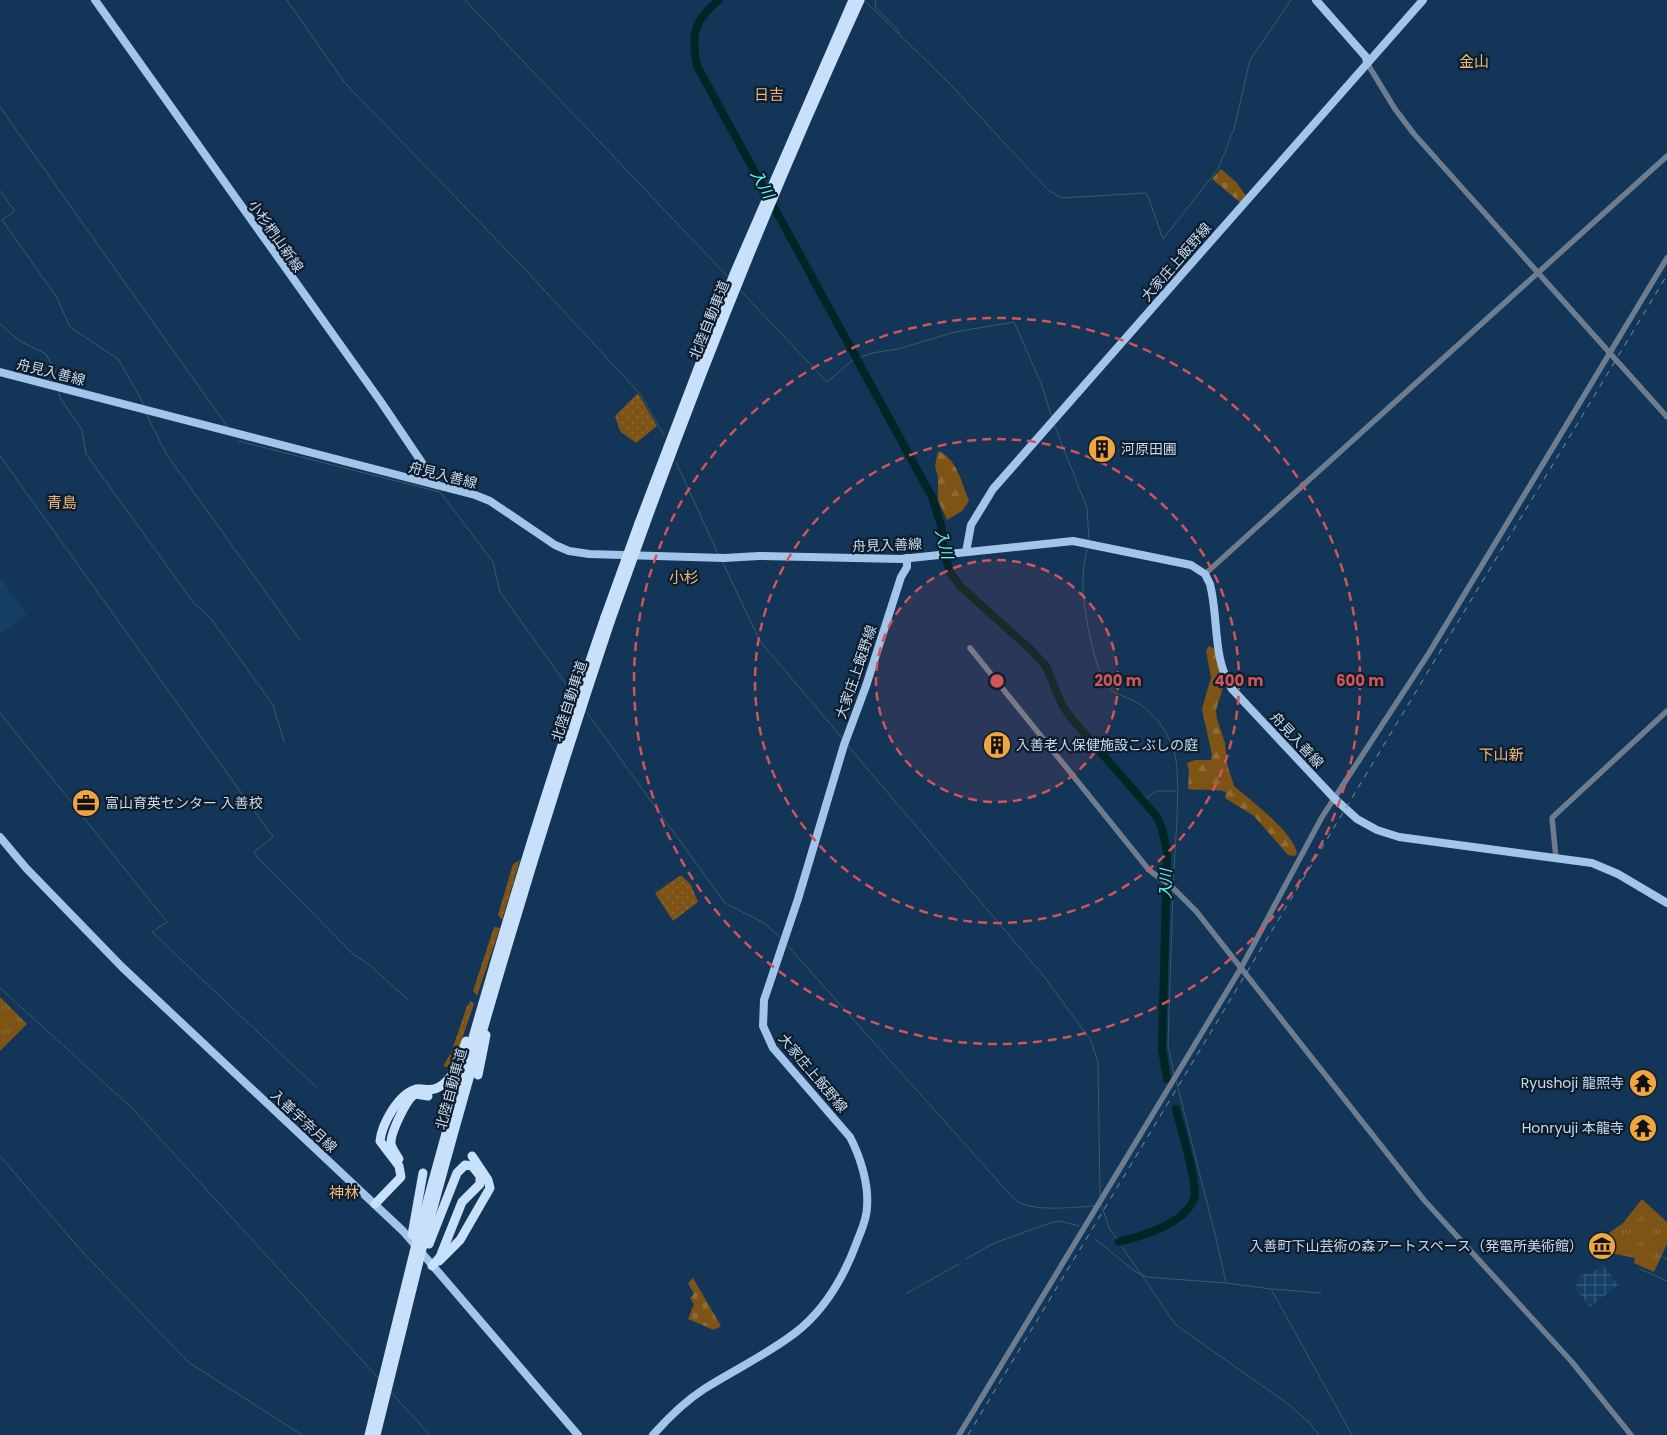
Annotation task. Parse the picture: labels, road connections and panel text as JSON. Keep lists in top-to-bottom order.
{
  "streets": {
    "highway": ["北陸自動車道"],
    "main road": [
      "小杉椚山新線",
      "大家庄上飯野線",
      "舟見入善線",
      "入善宇奈月線"
    ]
  },
  "crossings": [
    ["小杉椚山新線", "舟見入善線"],
    ["大家庄上飯野線", "舟見入善線"]
  ],
  "districts": [
    "金山",
    "日吉",
    "青島",
    "小杉",
    "下山新",
    "神林"
  ],
  "water": ["入川"],
  "places": {
    "building": ["河原田圃", "入善老人保健施設こぶしの庭"],
    "office": ["富山育英センター 入善校"],
    "temple": ["Ryushoji 龍照寺", "Honryuji 本龍寺"],
    "museum": ["入善町下山芸術の森アートスペース（発電所美術館）"]
  },
  "rings": ["200 m", "400 m", "600 m"]
}
